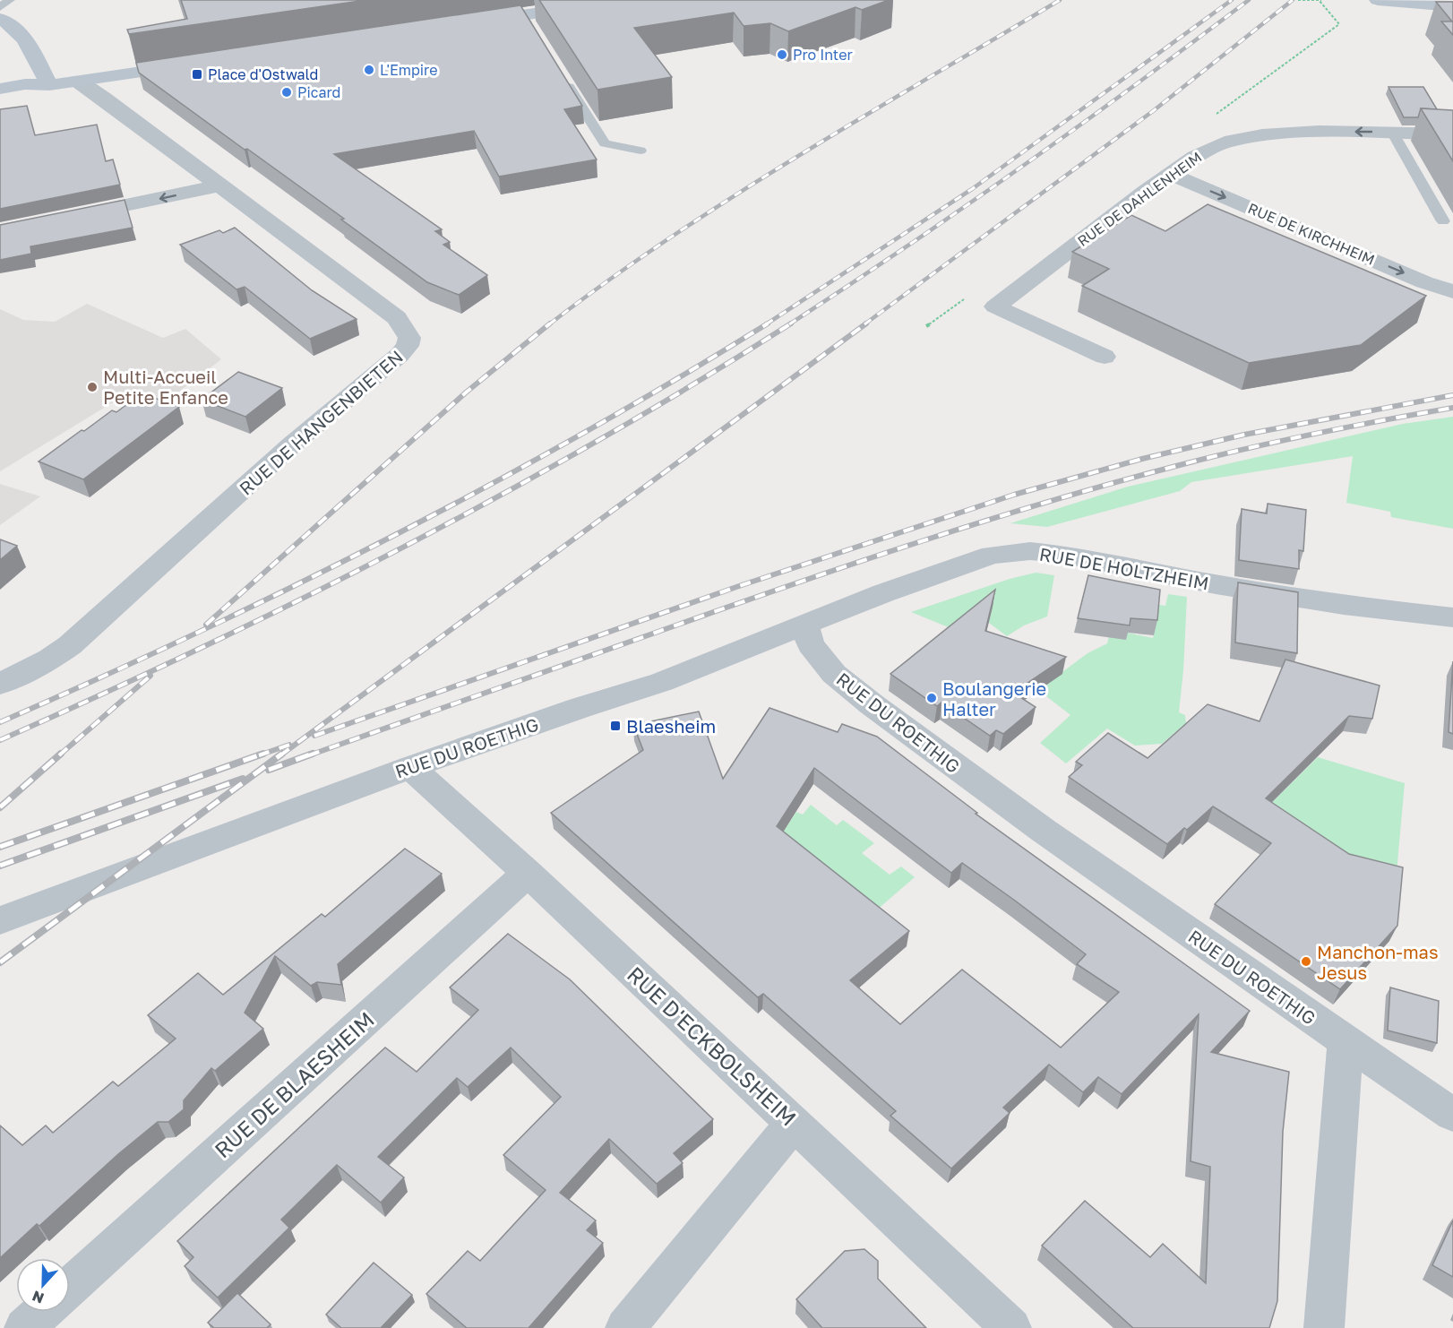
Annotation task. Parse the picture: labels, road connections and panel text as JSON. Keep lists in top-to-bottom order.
{
  "streets": {
    "street": [
      "RUE DE DAHLENHEIM",
      "RUE DE KIRCHHEIM",
      "RUE DE HANGENBIETEN",
      "RUE DE HOLTZHEIM",
      "RUE DU ROETHIG",
      "RUE D'ECKBOLSHEIM",
      "RUE DE BLAESHEIM"
    ]
  },
  "crossings": [
    ["RUE DE DAHLENHEIM", "RUE DE KIRCHHEIM"],
    ["RUE DE HOLTZHEIM", "RUE DU ROETHIG"],
    ["RUE DU ROETHIG", "RUE D'ECKBOLSHEIM"],
    ["RUE D'ECKBOLSHEIM", "RUE DE BLAESHEIM"]
  ],
  "one_way": ["RUE DE DAHLENHEIM", "RUE DE KIRCHHEIM"],
  "places": {
    "other": [
      "Pro Inter",
      "L'Empire",
      "Picard",
      "Multi-Accueil Petite Enfance",
      "Boulangerie Halter",
      "Manchon-mas Jesus"
    ],
    "transit": ["Place d'Ostwald", "Blaesheim"]
  },
  "north": "bottom"
}
